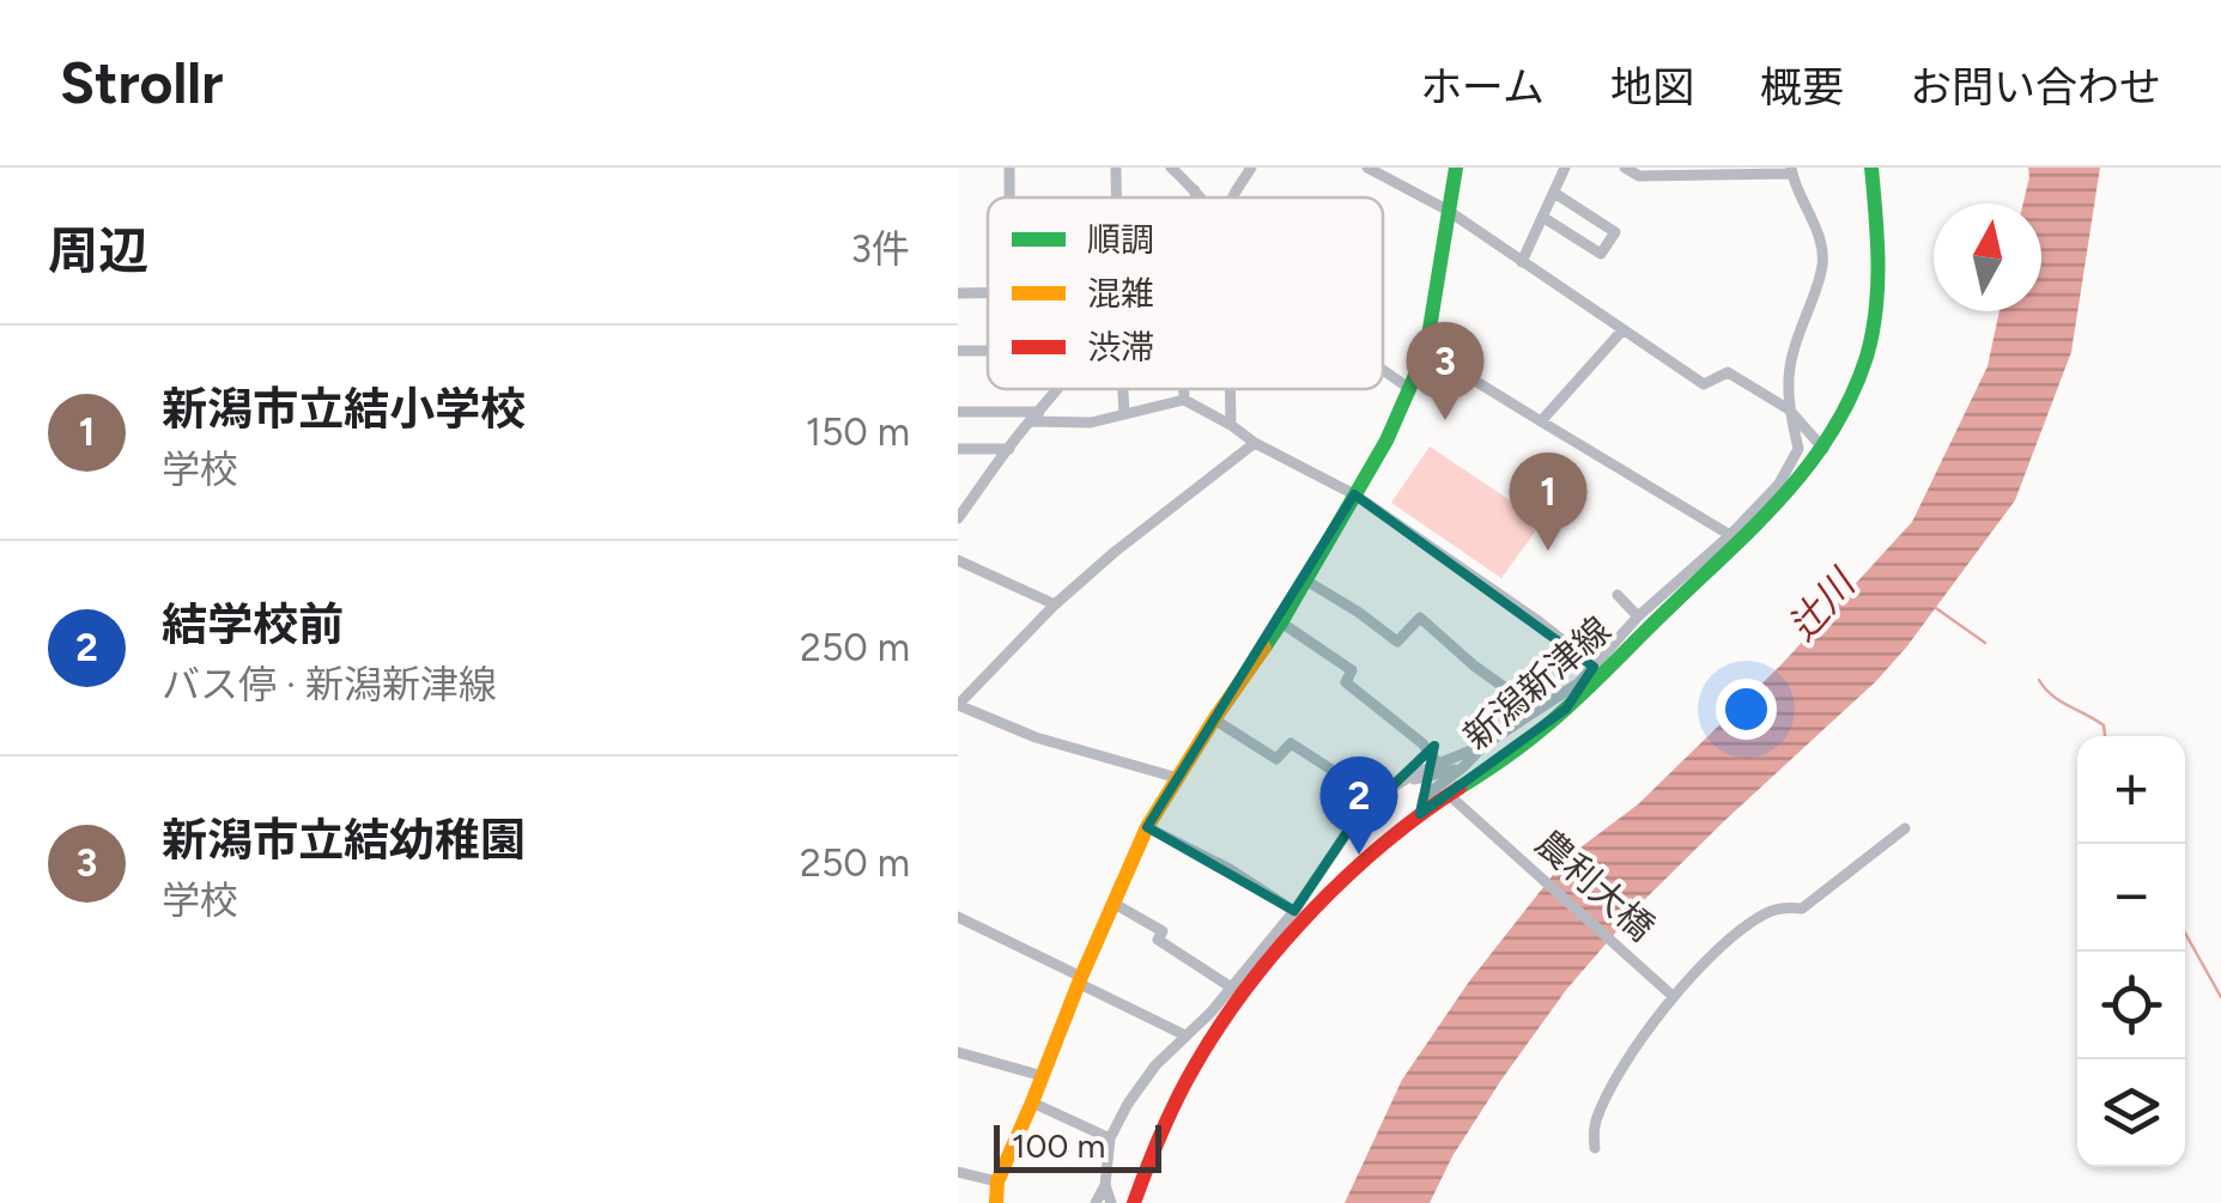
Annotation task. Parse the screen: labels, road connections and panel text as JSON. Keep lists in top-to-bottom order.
{
  "streets": {
    "main road": ["新潟新津線"],
    "street": ["農利大橋"]
  },
  "crossings": [
    ["新潟新津線", "農利大橋"]
  ],
  "water": ["辻川"],
  "legend": ["順調", "混雑", "渋滞"],
  "scale_bar": "100 m",
  "north": "top",
  "page": {
    "header": "Strollr",
    "nav": [
      "ホーム",
      "地図",
      "概要",
      "お問い合わせ"
    ],
    "heading": ["周辺", "3件"],
    "pins": ["3", "1", "2"],
    "list": [
      {
        "mark": "1",
        "name": "新潟市立結小学校",
        "note": "学校",
        "value": "150 m"
      },
      {
        "mark": "2",
        "name": "結学校前",
        "note": "バス停 · 新潟新津線",
        "value": "250 m"
      },
      {
        "mark": "3",
        "name": "新潟市立結幼稚園",
        "note": "学校",
        "value": "250 m"
      }
    ],
    "map_buttons": ["+", "−"],
    "scale": "100 m"
  }
}
